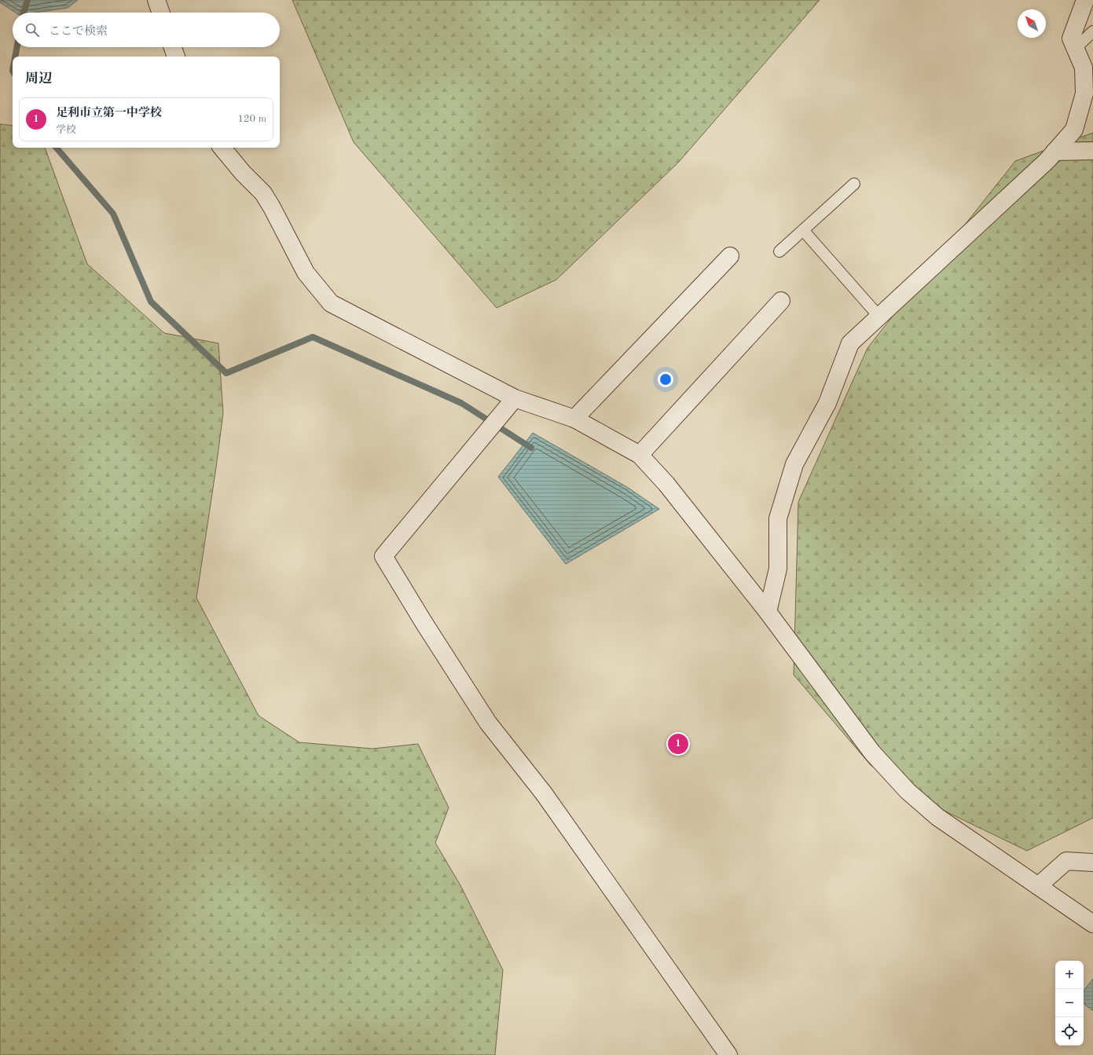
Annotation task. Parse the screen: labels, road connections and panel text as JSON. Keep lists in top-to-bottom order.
{
  "north": "top left",
  "page": {
    "search": "ここで検索",
    "heading": "周辺",
    "list": [
      {
        "mark": "1",
        "name": "足利市立第一中学校",
        "note": "学校",
        "value": "120 m"
      }
    ],
    "pins": "1",
    "map_buttons": ["+", "−"]
  }
}
